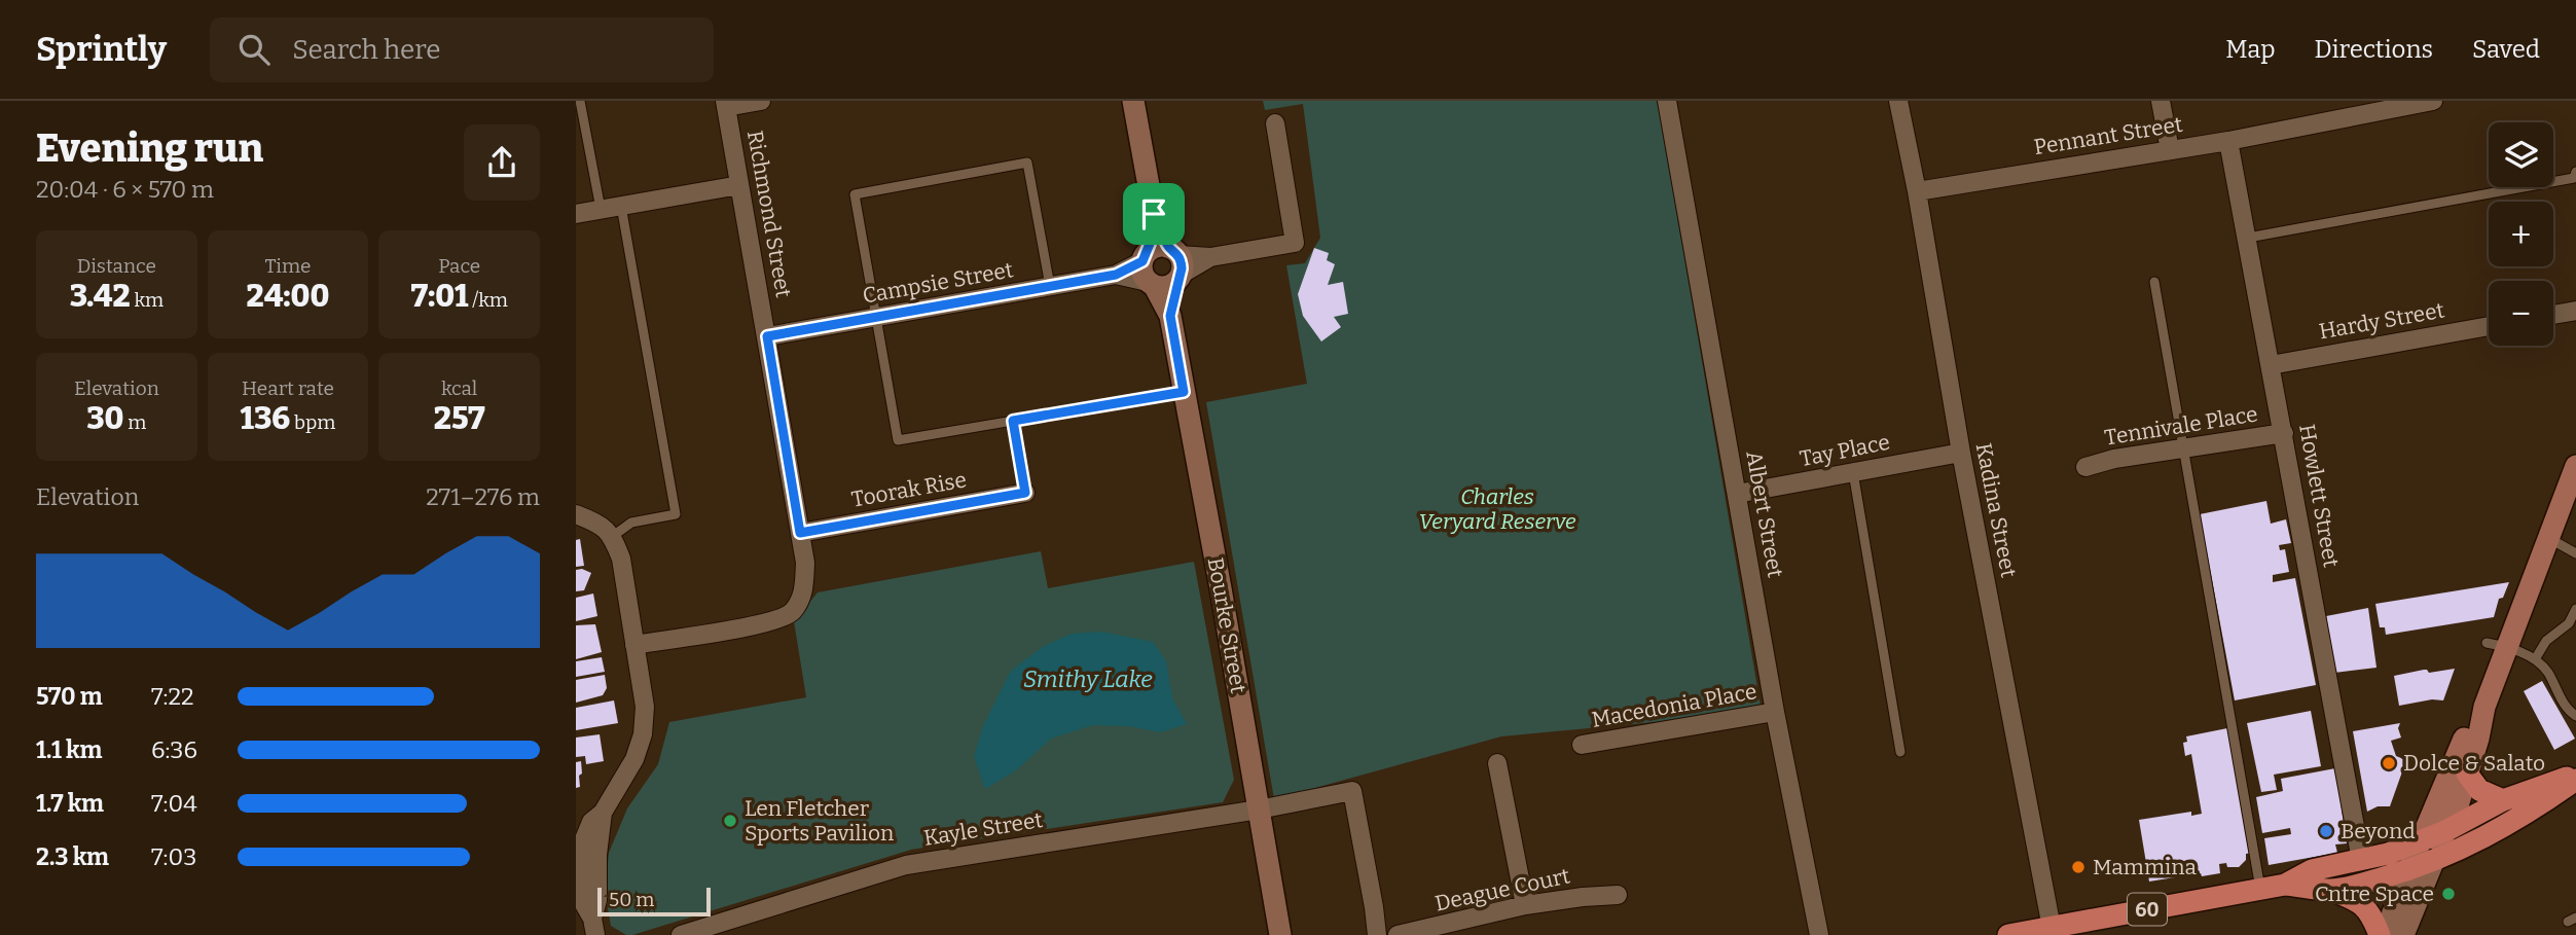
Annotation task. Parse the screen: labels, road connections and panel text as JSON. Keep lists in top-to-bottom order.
{
  "streets": {
    "highway": ["60"],
    "street": [
      "Pennant Street",
      "Richmond Street",
      "Campsie Street",
      "Hardy Street",
      "Tennivale Place",
      "Tay Place",
      "Toorak Rise",
      "Howlett Street",
      "Kadina Street",
      "Albert Street",
      "Bourke Street",
      "Macedonia Place",
      "Kayle Street",
      "Deague Court"
    ]
  },
  "crossings": [
    ["Pennant Street", "Howlett Street"],
    ["Pennant Street", "Kadina Street"],
    ["Richmond Street", "Campsie Street"],
    ["Richmond Street", "Toorak Rise"],
    ["Campsie Street", "Bourke Street"],
    ["Hardy Street", "Howlett Street"],
    ["Tennivale Place", "Howlett Street"],
    ["Tay Place", "Kadina Street"],
    ["Tay Place", "Albert Street"],
    ["Howlett Street", "60"],
    ["Kadina Street", "60"],
    ["Albert Street", "Macedonia Place"],
    ["Bourke Street", "Kayle Street"]
  ],
  "water": ["Smithy Lake"],
  "parks": ["Charles Veryard Reserve"],
  "places": [
    "Dolce & Salato",
    "Len Fletcher Sports Pavilion",
    "Beyond",
    "Mammina",
    "Cntre Space"
  ],
  "scale_bar": "50 m",
  "page": {
    "header": "Sprintly",
    "search": "Search here",
    "nav": ["Map", "Directions", "Saved"],
    "heading": ["Evening run", "20:04 · 6 × 570 m"],
    "map_buttons": ["+", "−"],
    "stats": [
      ["Distance", "3.42 km"],
      ["Time", "24:00"],
      ["Pace", "7:01 /km"],
      ["Elevation", "30 m"],
      ["Heart rate", "136 bpm"],
      ["kcal", "257"]
    ],
    "chart": ["Elevation", "271–276 m"],
    "list": [
      {
        "name": "570 m",
        "note": "7:22"
      },
      {
        "name": "1.1 km",
        "note": "6:36"
      },
      {
        "name": "1.7 km",
        "note": "7:04"
      },
      {
        "name": "2.3 km",
        "note": "7:03"
      }
    ],
    "scale": "50 m"
  }
}
